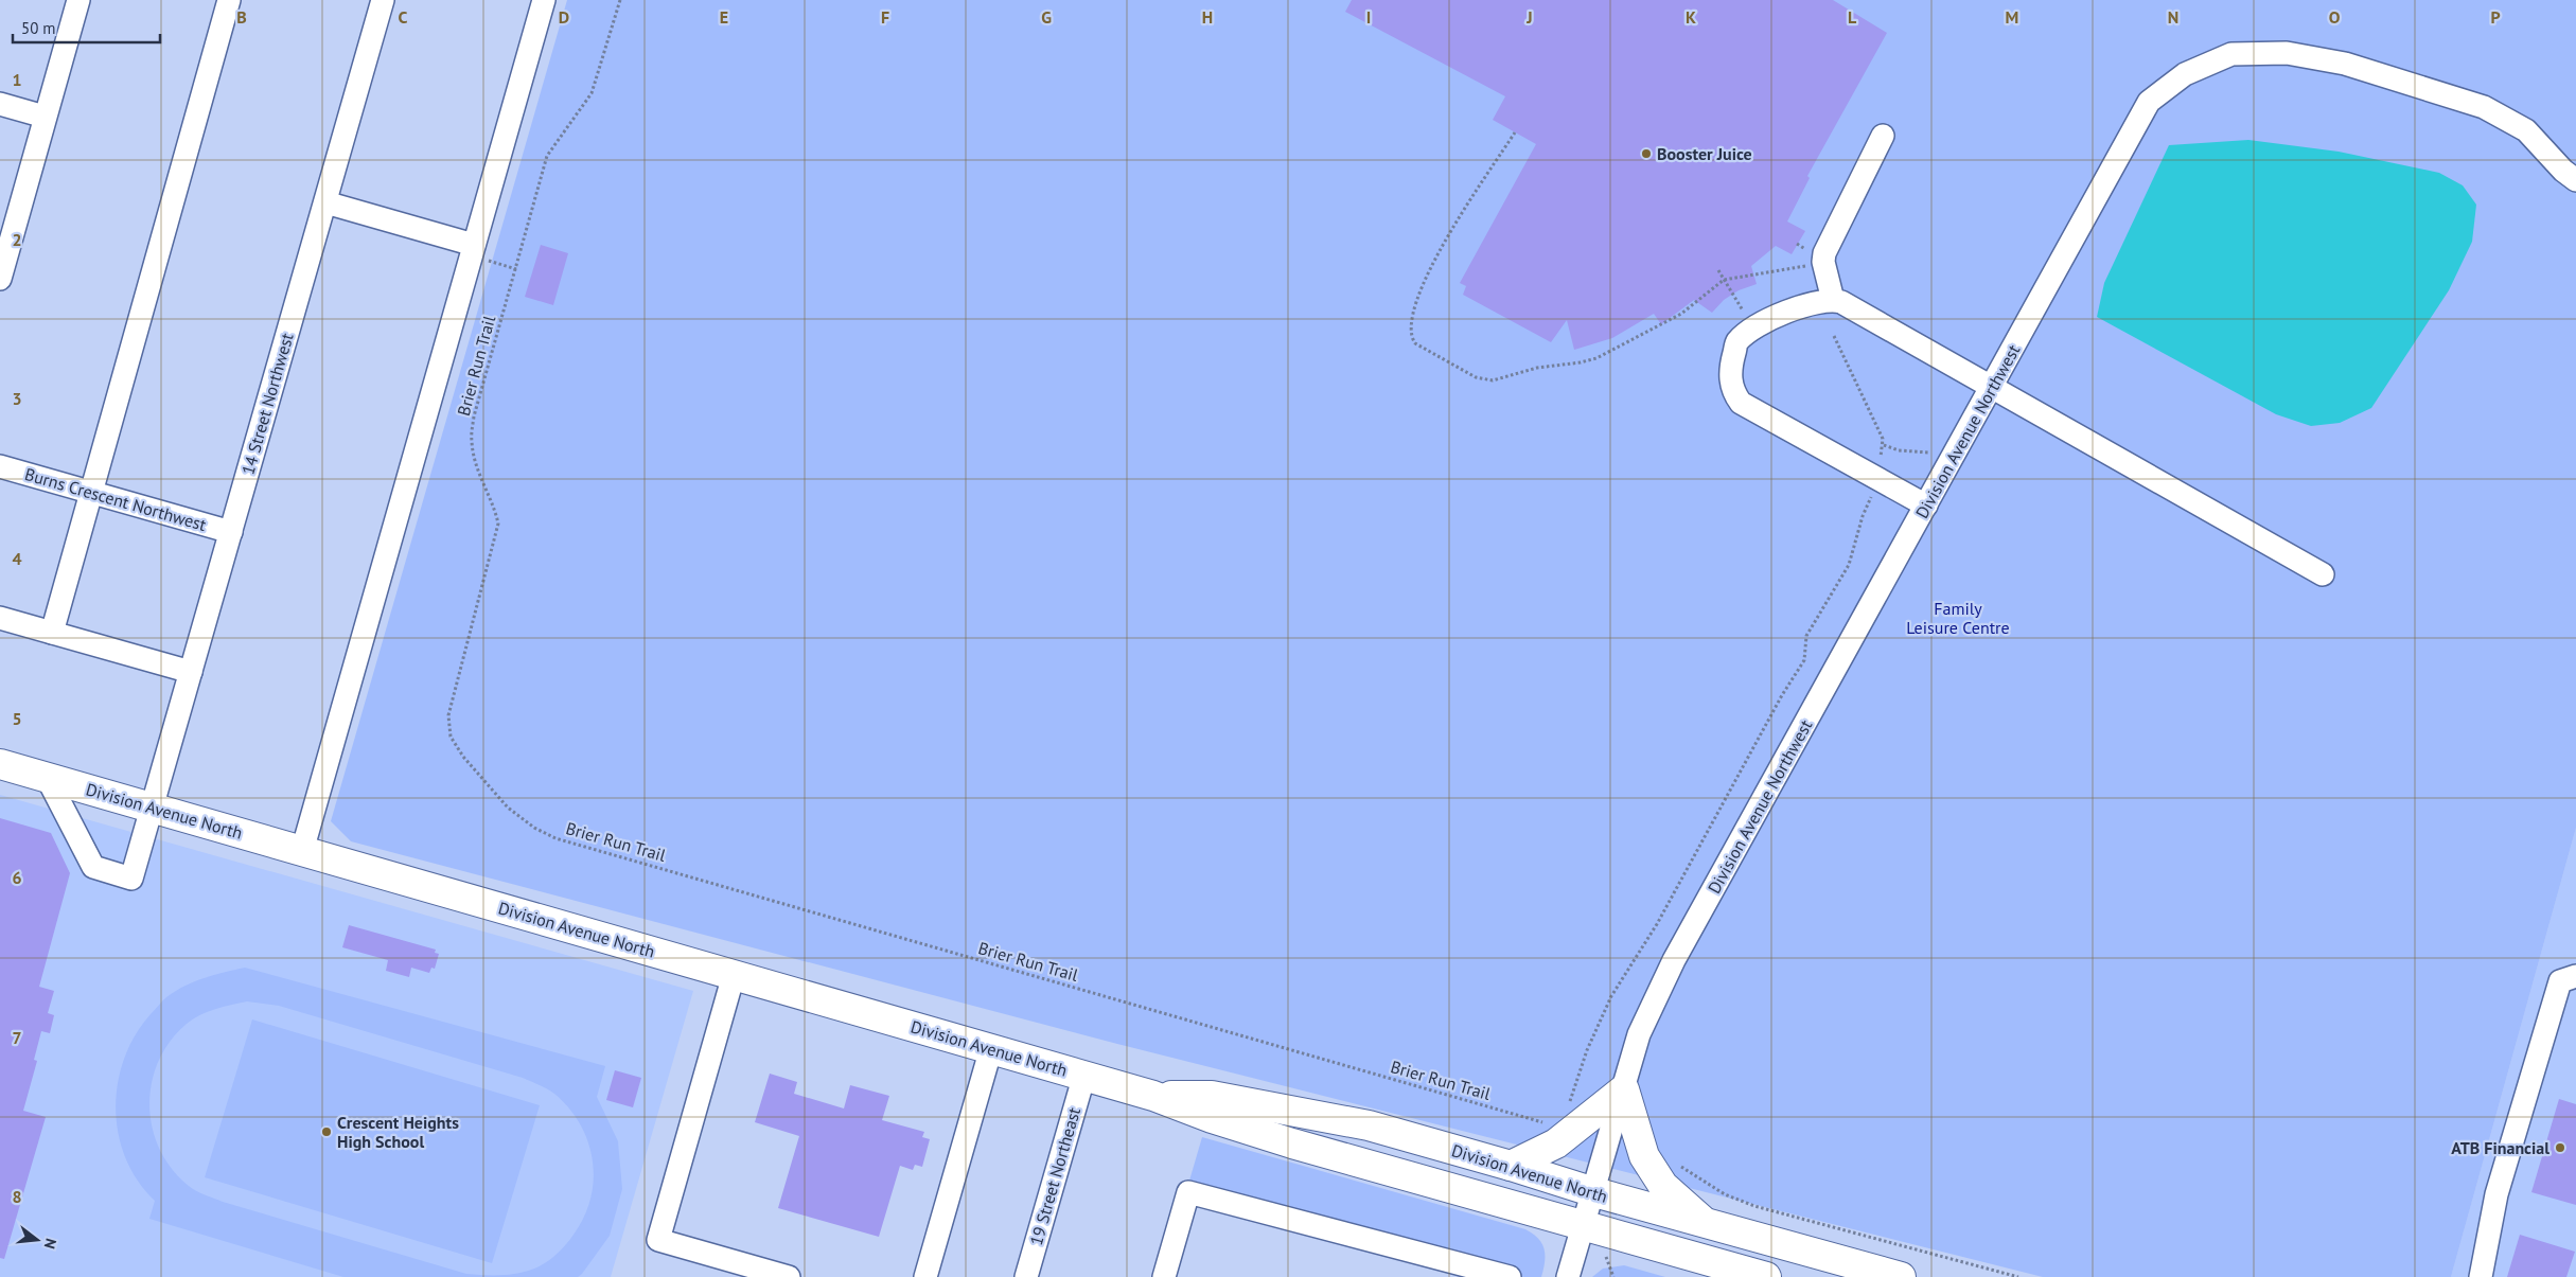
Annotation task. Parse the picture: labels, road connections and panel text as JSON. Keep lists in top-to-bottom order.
{
  "streets": {
    "main road": ["Division Avenue North"],
    "street": [
      "14 Street Northwest",
      "Division Avenue Northwest",
      "Burns Crescent Northwest",
      "19 Street Northeast"
    ],
    "path": ["Brier Run Trail"]
  },
  "crossings": [
    ["14 Street Northwest", "Burns Crescent Northwest"],
    ["14 Street Northwest", "Division Avenue North"],
    ["Division Avenue Northwest", "Division Avenue North"],
    ["Division Avenue North", "19 Street Northeast"]
  ],
  "parks": ["Family Leisure Centre"],
  "places": ["Booster Juice", "Crescent Heights High School", "ATB Financial"],
  "scale_bar": "50 m",
  "north": "right",
  "grid": {
    "columns": [
      "B",
      "C",
      "D",
      "E",
      "F",
      "G",
      "H",
      "I",
      "J",
      "K",
      "L",
      "M",
      "N",
      "O",
      "P"
    ],
    "rows": [
      "1",
      "2",
      "3",
      "4",
      "5",
      "6",
      "7",
      "8"
    ]
  }
}
